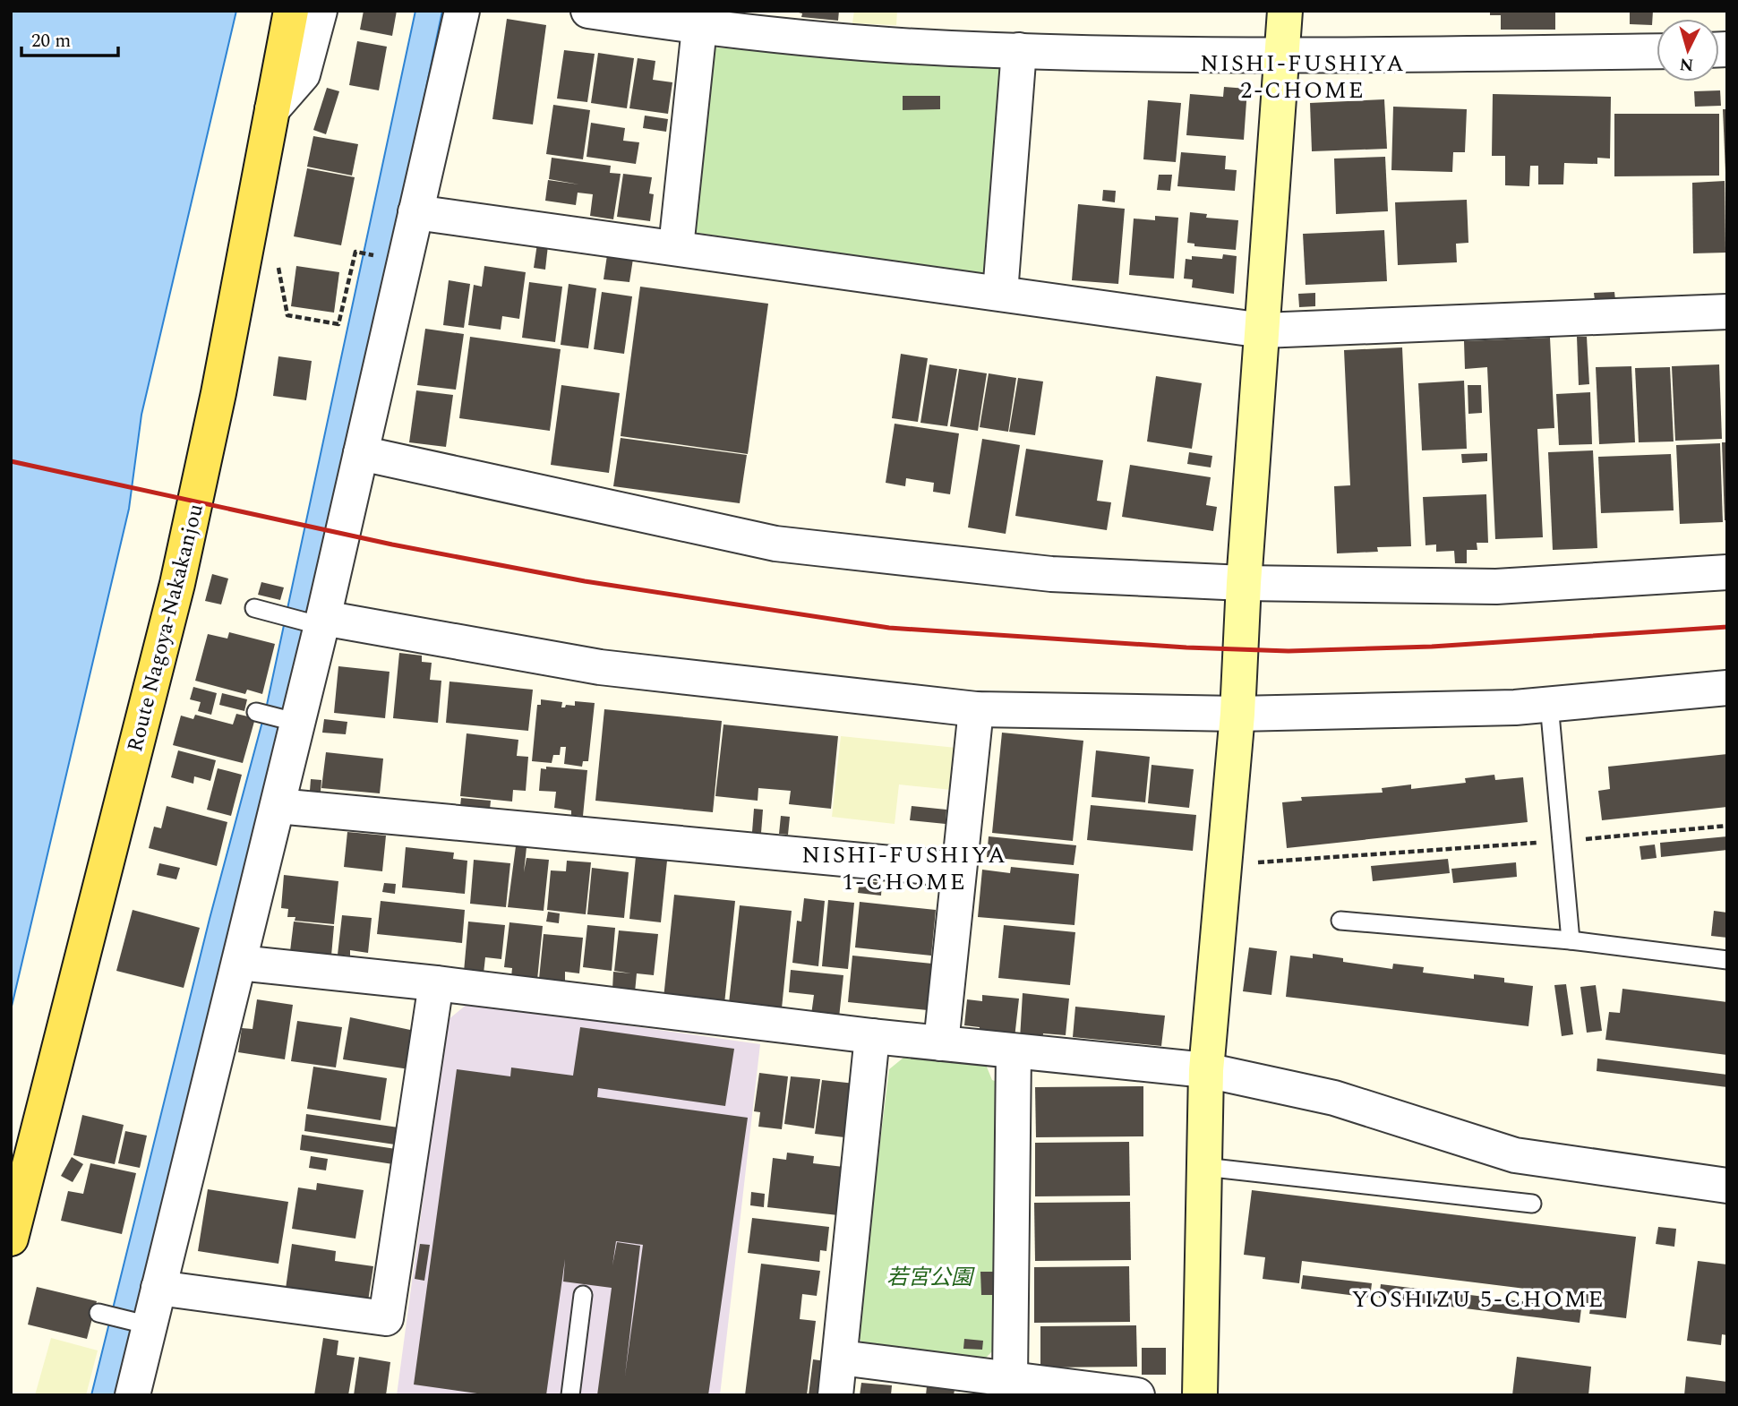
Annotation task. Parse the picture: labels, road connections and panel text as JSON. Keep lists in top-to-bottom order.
{
  "streets": {
    "main road": ["Route Nagoya-Nakakanjou"]
  },
  "districts": ["NISHI-FUSHIYA 2-CHOME", "NISHI-FUSHIYA 1-CHOME", "YOSHIZU 5-CHOME"],
  "parks": ["若宮公園"],
  "scale_bar": "20 m",
  "north": "bottom"
}
